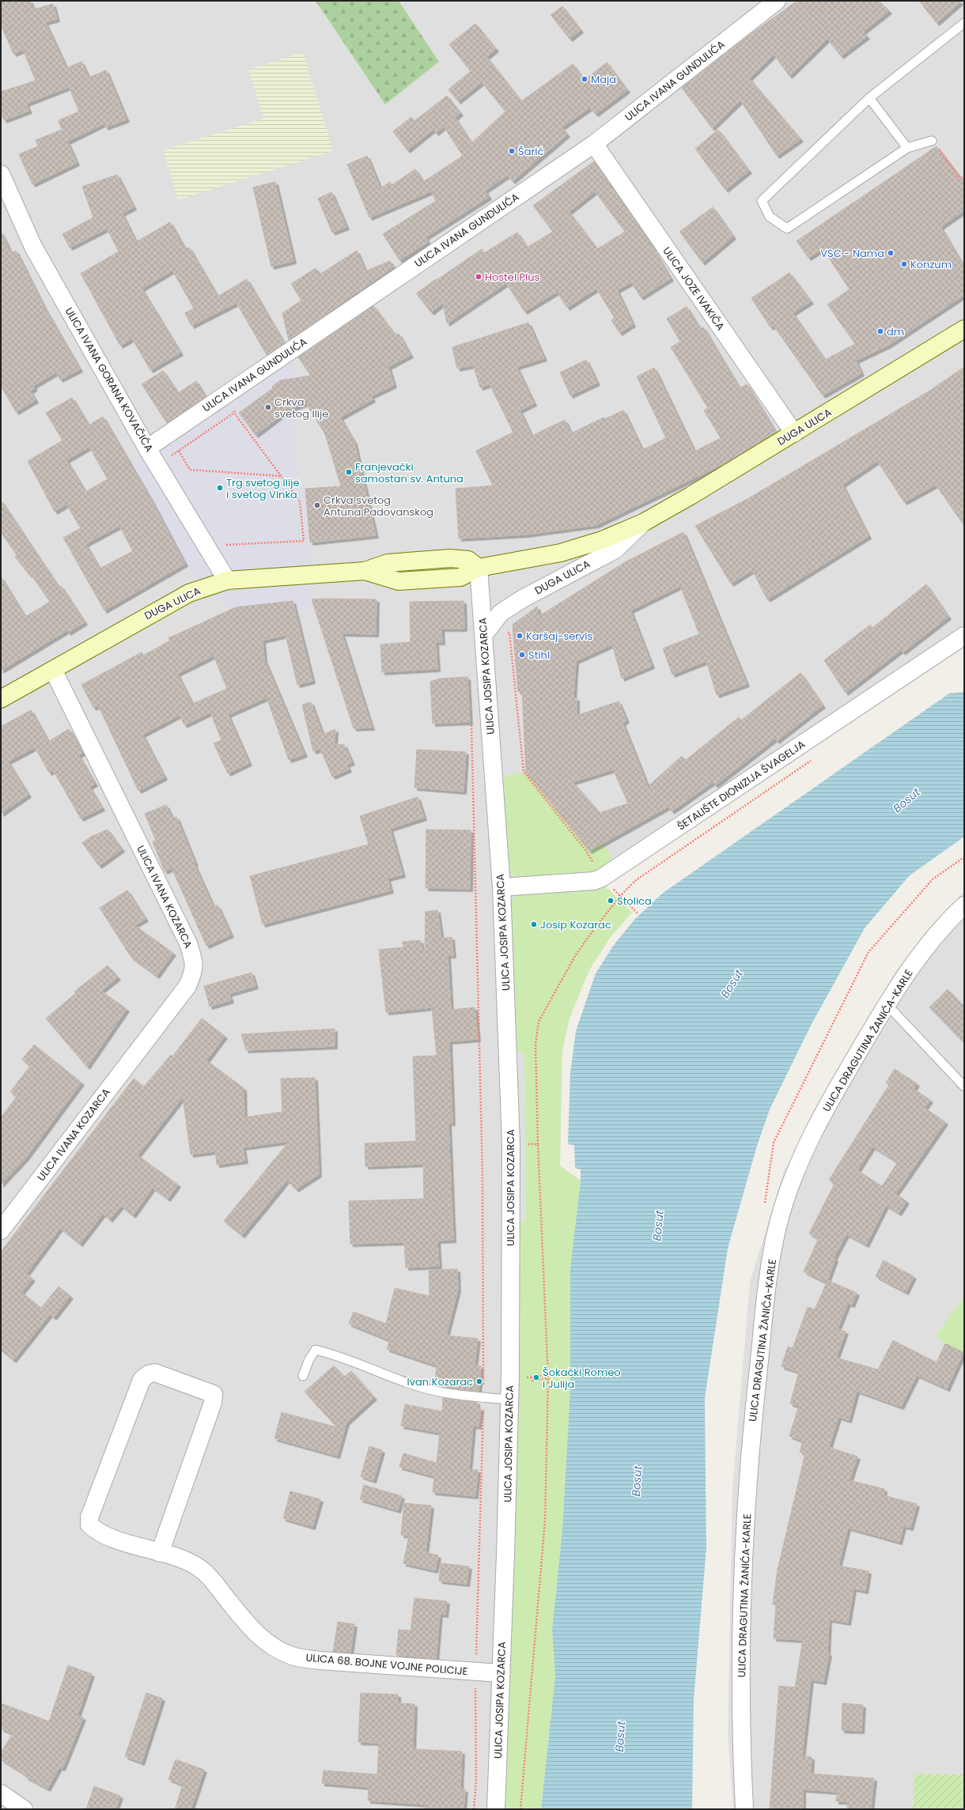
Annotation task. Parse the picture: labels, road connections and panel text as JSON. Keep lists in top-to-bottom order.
{
  "streets": {
    "main road": ["DUGA ULICA"],
    "street": [
      "ULICA IVANA GUNDULIĆA",
      "ULICA JOZE IVAKIĆA",
      "ULICA IVANA GORANA KOVAČIĆA",
      "ULICA JOSIPA KOZARCA",
      "ŠETALIŠTE DIONIZIJA ŠVAGELJA",
      "ULICA IVANA KOZARCA",
      "ULICA DRAGUTINA ŽANIĆA-KARLE",
      "ULICA 68. BOJNE VOJNE POLICIJE"
    ]
  },
  "crossings": [
    ["ULICA IVANA GUNDULIĆA", "ULICA JOZE IVAKIĆA"],
    ["ULICA IVANA GUNDULIĆA", "ULICA IVANA GORANA KOVAČIĆA"],
    ["ULICA JOZE IVAKIĆA", "DUGA ULICA"],
    ["ULICA IVANA GORANA KOVAČIĆA", "DUGA ULICA"],
    ["DUGA ULICA", "ULICA JOSIPA KOZARCA"],
    ["DUGA ULICA", "ULICA IVANA KOZARCA"],
    ["ULICA JOSIPA KOZARCA", "ŠETALIŠTE DIONIZIJA ŠVAGELJA"],
    ["ULICA JOSIPA KOZARCA", "ULICA 68. BOJNE VOJNE POLICIJE"]
  ],
  "water": ["Bosut"],
  "places": [
    "Maja",
    "Šarić",
    "VSC - Nama",
    "Konzum",
    "Hostel Plus",
    "dm",
    "Crkva svetog Ilije",
    "Franjevački samostan sv. Antuna",
    "Trg svetog Ilije i svetog Vinka",
    "Crkva svetog Antuna Padovanskog",
    "Karšaj-servis",
    "Stihl",
    "Stolica",
    "Josip Kozarac",
    "Šokački Romeo i Julija",
    "Ivan Kozarac"
  ]
}
